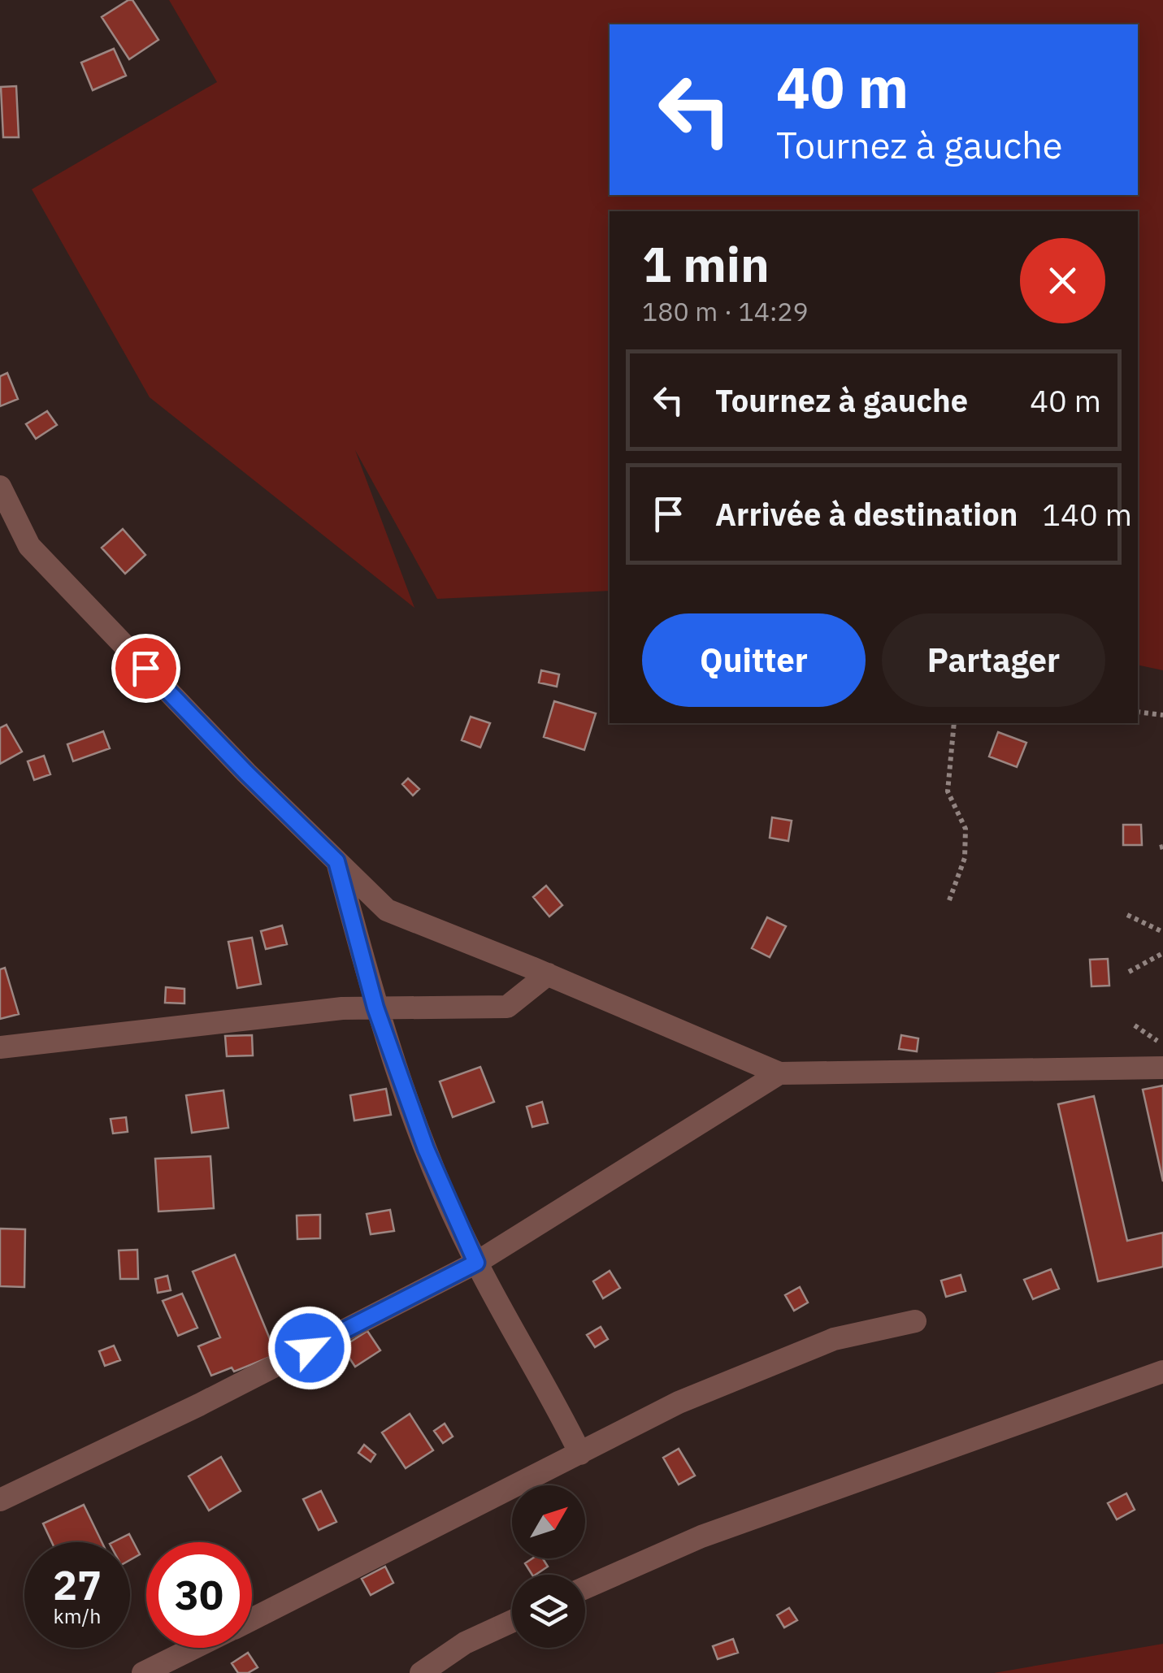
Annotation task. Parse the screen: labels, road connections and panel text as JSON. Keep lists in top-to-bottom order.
{
  "north": "top right",
  "page": {
    "turn": ["40 m", "Tournez à gauche"],
    "heading": ["1 min", "180 m · 14:29"],
    "list": [
      {
        "name": "Tournez à gauche",
        "value": "40 m"
      },
      {
        "name": "Arrivée à destination",
        "value": "140 m"
      }
    ],
    "buttons": ["Quitter", "Partager"],
    "speed": "27 km/h",
    "limit": "30"
  }
}
